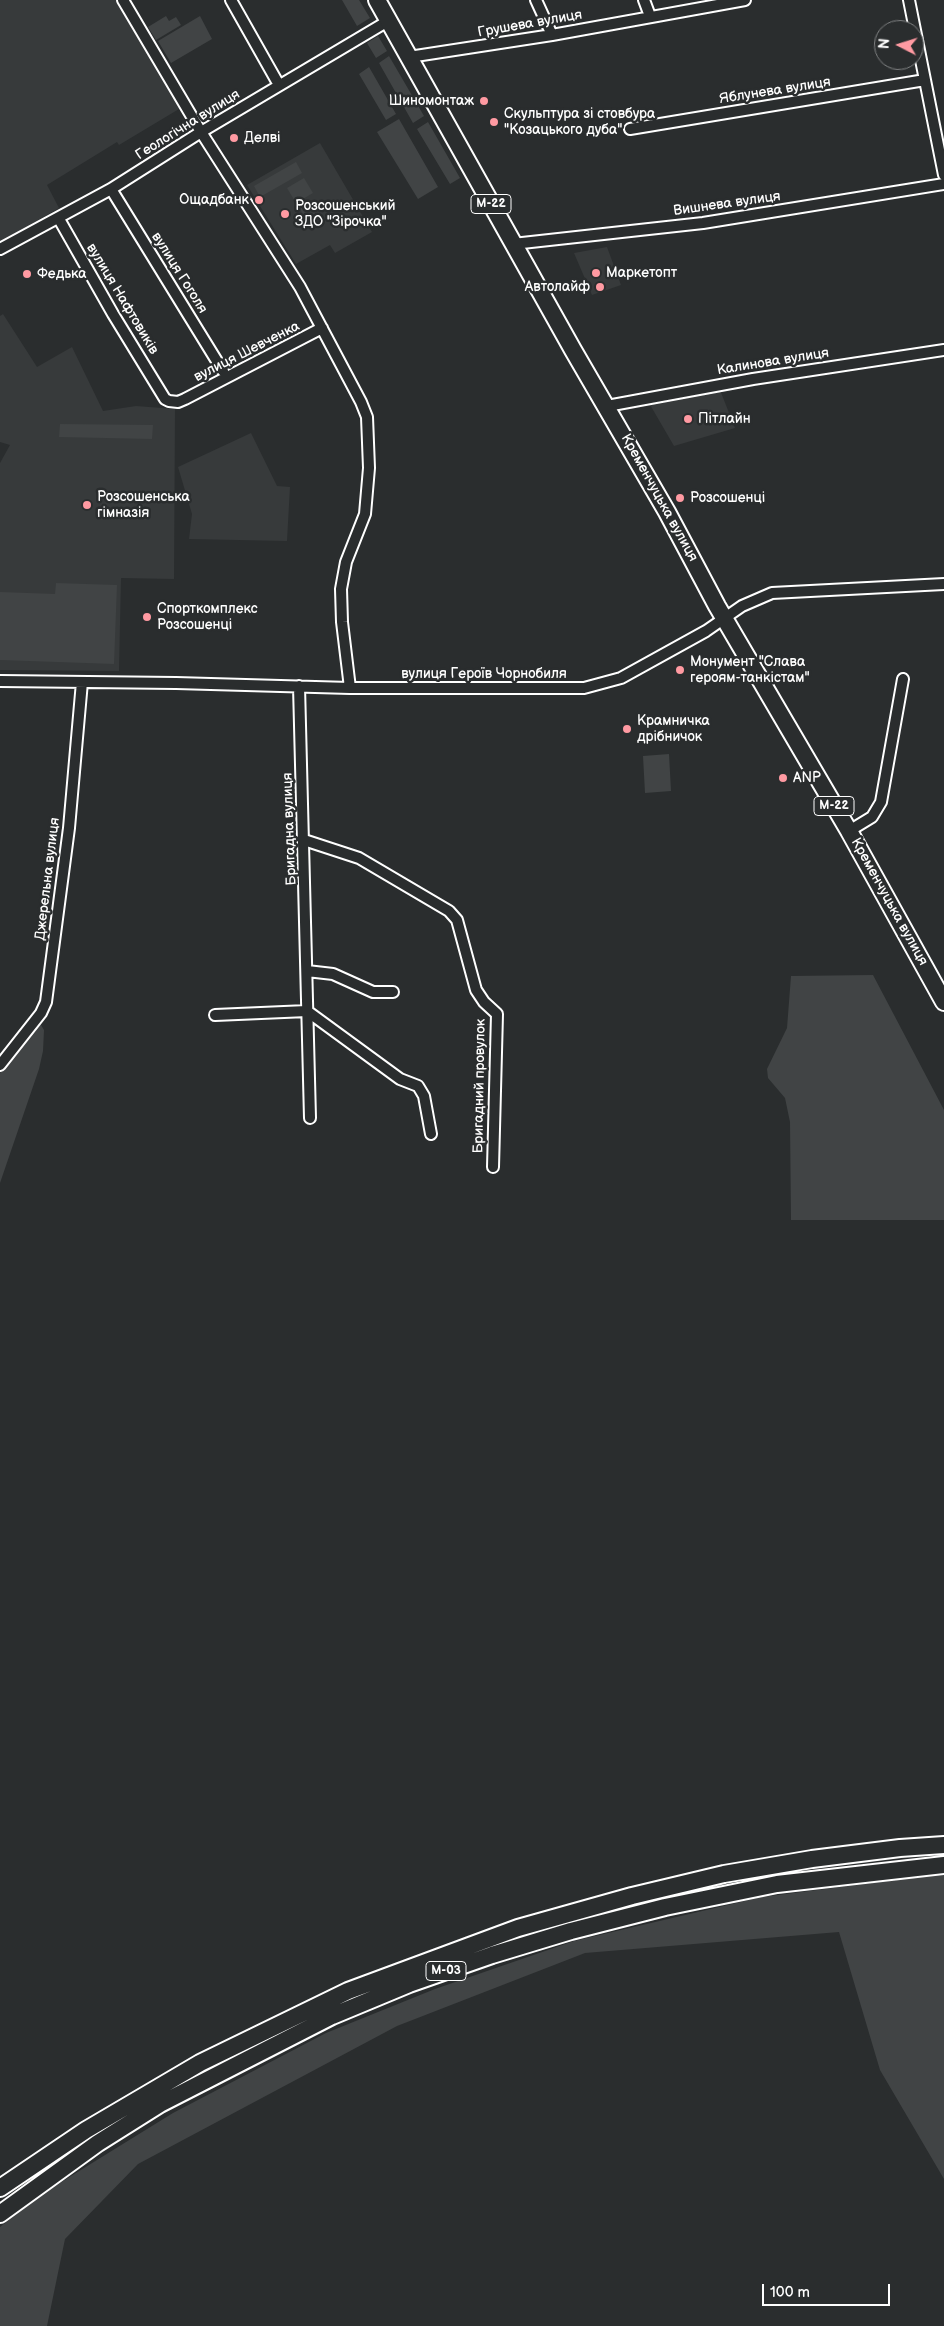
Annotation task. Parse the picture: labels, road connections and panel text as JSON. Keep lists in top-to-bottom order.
{
  "streets": {
    "highway": ["М-22", "Кременчуцька вулиця", "М-03"],
    "street": [
      "Грушева вулиця",
      "Яблунева вулиця",
      "Геологічна вулиця",
      "Вишнева вулиця",
      "вулиця Гоголя",
      "вулиця Нафтовиків",
      "вулиця Шевченка",
      "Калинова вулиця",
      "вулиця Героїв Чорнобиля",
      "Бригадна вулиця",
      "Джерельна вулиця",
      "Бригадний провулок"
    ]
  },
  "crossings": [
    ["Грушева вулиця", "Кременчуцька вулиця"],
    ["Геологічна вулиця", "вулиця Гоголя"],
    ["Геологічна вулиця", "вулиця Нафтовиків"],
    ["Геологічна вулиця", "вулиця Шевченка"],
    ["Геологічна вулиця", "Кременчуцька вулиця"],
    ["Вишнева вулиця", "Кременчуцька вулиця"],
    ["вулиця Нафтовиків", "вулиця Шевченка"],
    ["вулиця Шевченка", "вулиця Героїв Чорнобиля"],
    ["Калинова вулиця", "Кременчуцька вулиця"],
    ["Кременчуцька вулиця", "вулиця Героїв Чорнобиля"],
    ["вулиця Героїв Чорнобиля", "Бригадна вулиця"],
    ["вулиця Героїв Чорнобиля", "Джерельна вулиця"],
    ["Бригадна вулиця", "Бригадний провулок"]
  ],
  "places": [
    "Шиномонтаж",
    "Скульптура зі стовбура \"Козацького дуба\"",
    "Делві",
    "Ощадбанк",
    "Розсошенський ЗДО \"Зірочка\"",
    "Маркетопт",
    "Федька",
    "Автолайф",
    "Пітлайн",
    "Розсошенці",
    "Розсошенська гімназія",
    "Спорткомплекс Розсошенці",
    "Монумент \"Слава героям-танкістам\"",
    "Крамничка дрібничок",
    "ANP"
  ],
  "scale_bar": "100 m",
  "north": "left"
}
